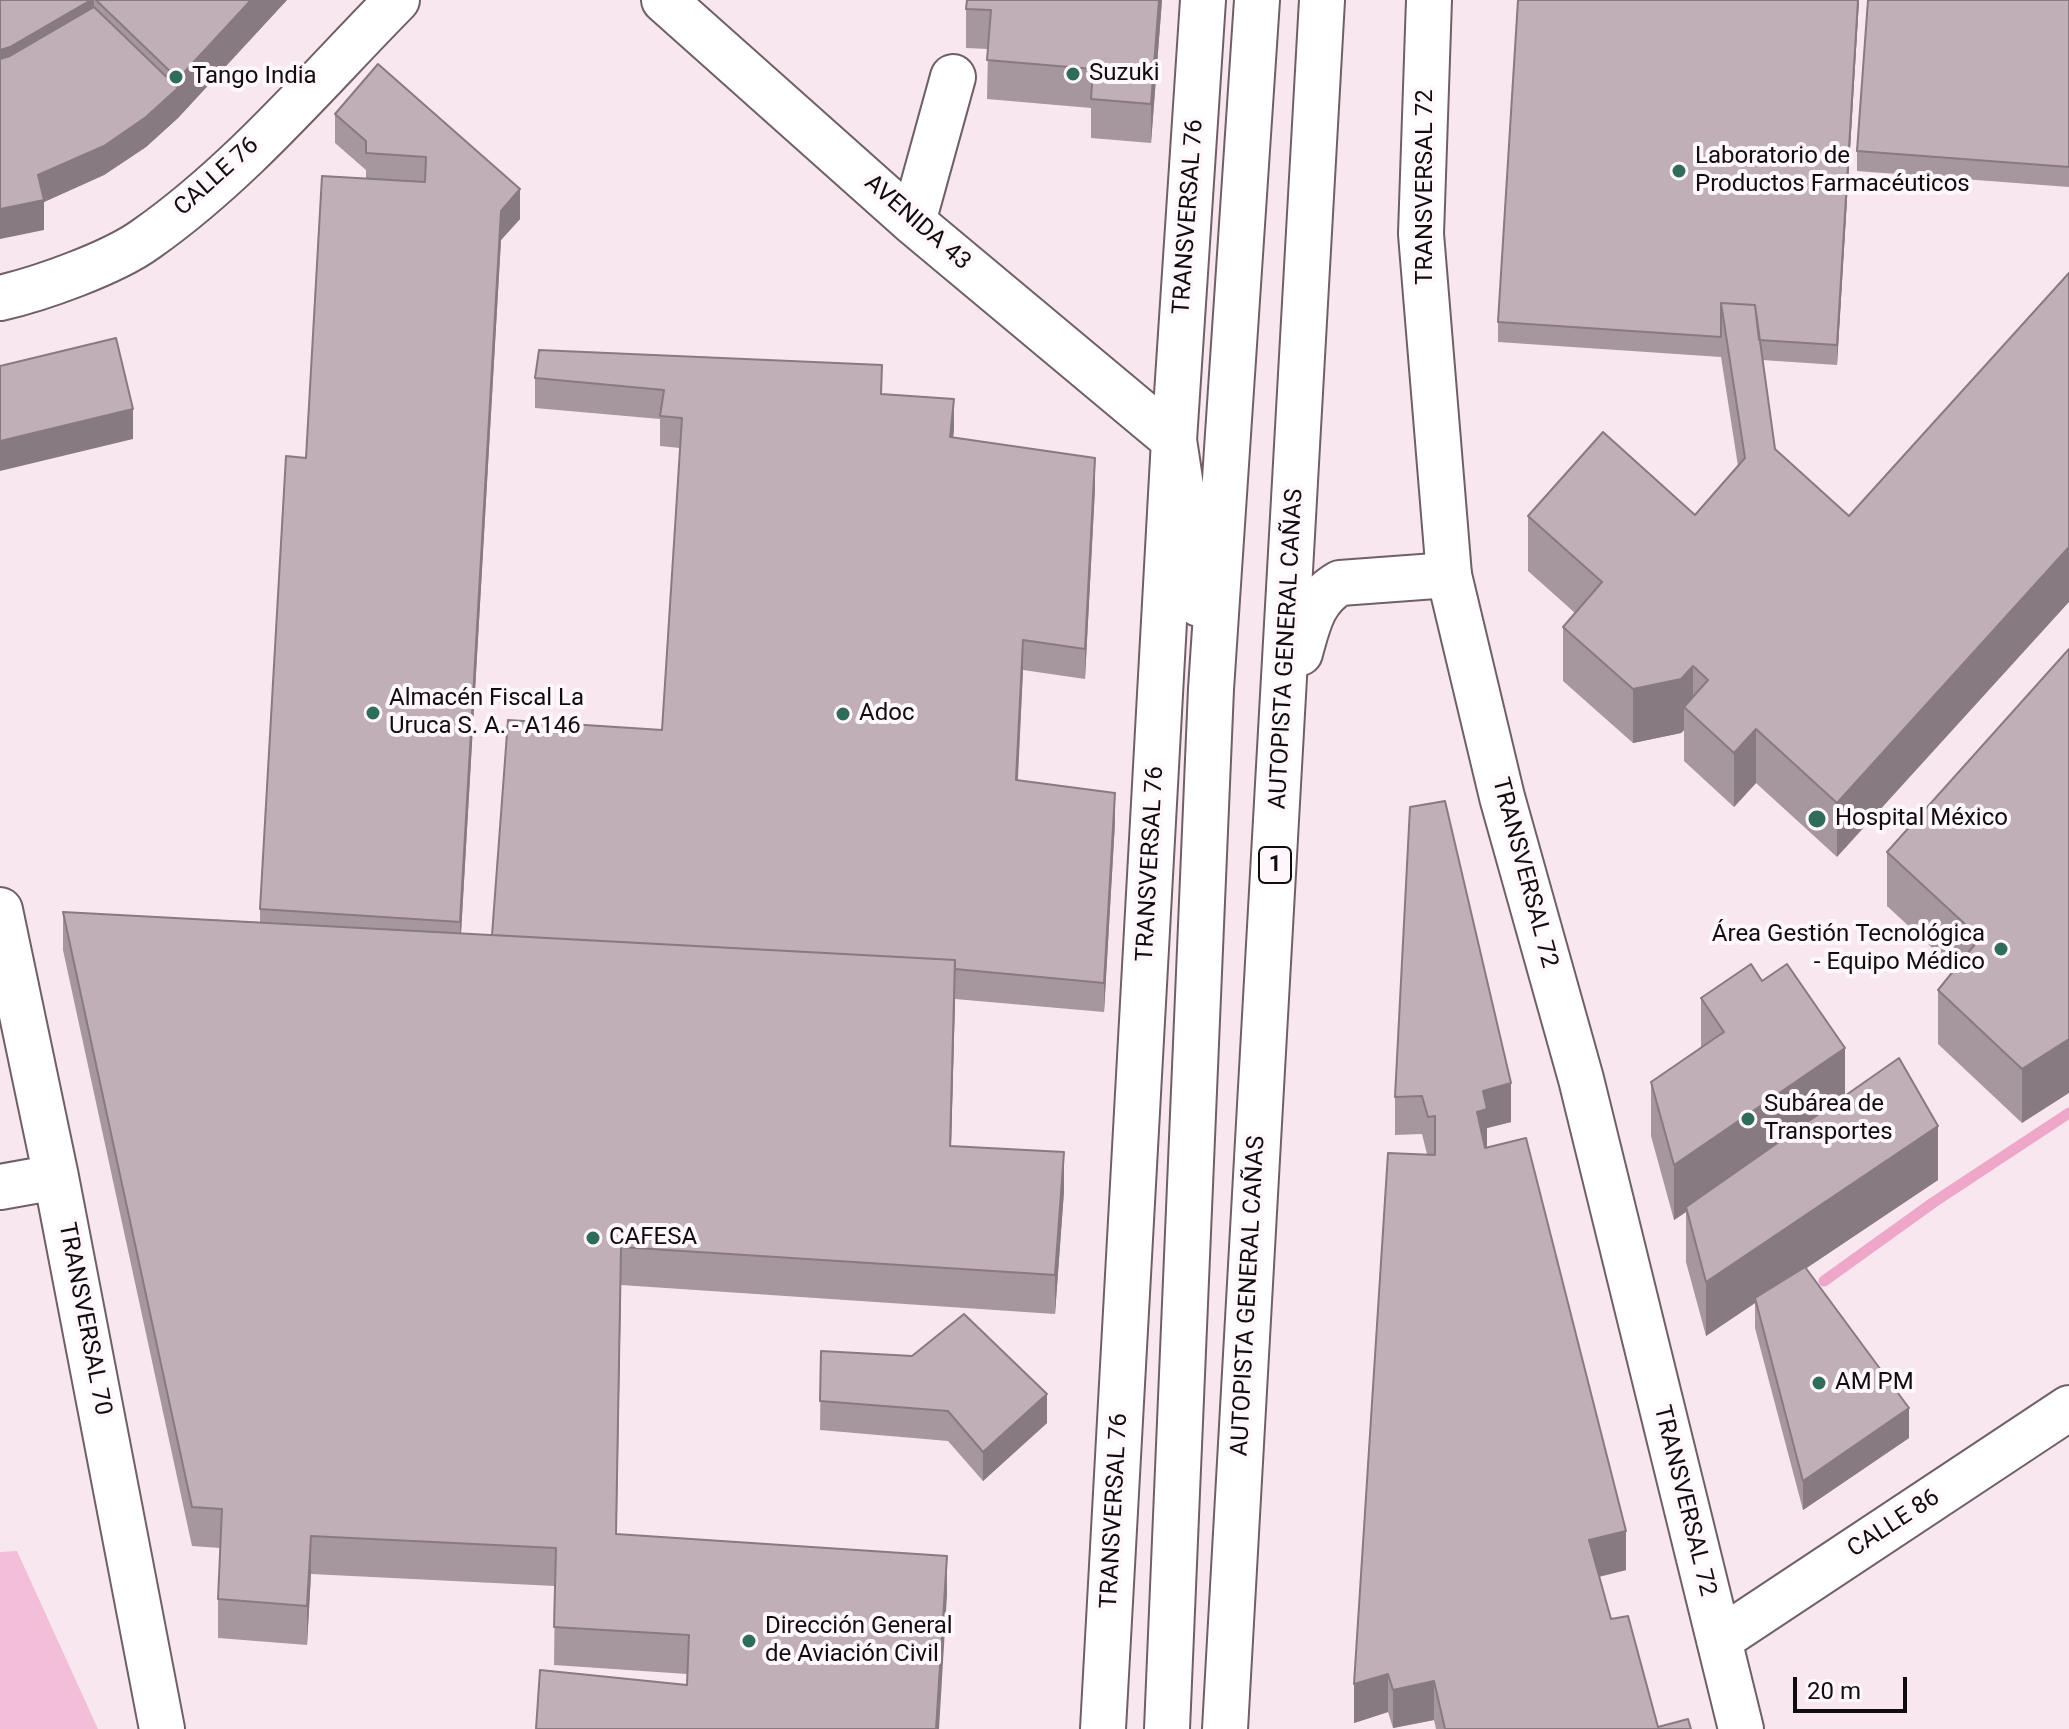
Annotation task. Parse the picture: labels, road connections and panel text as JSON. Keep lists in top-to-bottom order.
{
  "streets": {
    "main road": [
      "CALLE 76",
      "TRANSVERSAL 72",
      "TRANSVERSAL 76",
      "AVENIDA 43",
      "AUTOPISTA GENERAL CAÑAS",
      "1",
      "TRANSVERSAL 70",
      "CALLE 86"
    ]
  },
  "crossings": [
    ["TRANSVERSAL 72", "CALLE 86"],
    ["TRANSVERSAL 76", "AVENIDA 43"]
  ],
  "places": [
    "Suzuki",
    "Tango India",
    "Laboratorio de Productos Farmacéuticos",
    "Almacén Fiscal La Uruca S. A. - A146",
    "Adoc",
    "Hospital México",
    "Área Gestión Tecnológica - Equipo Médico",
    "Subárea de Transportes",
    "CAFESA",
    "AM PM",
    "Dirección General de Aviación Civil"
  ],
  "scale_bar": "20 m"
}
